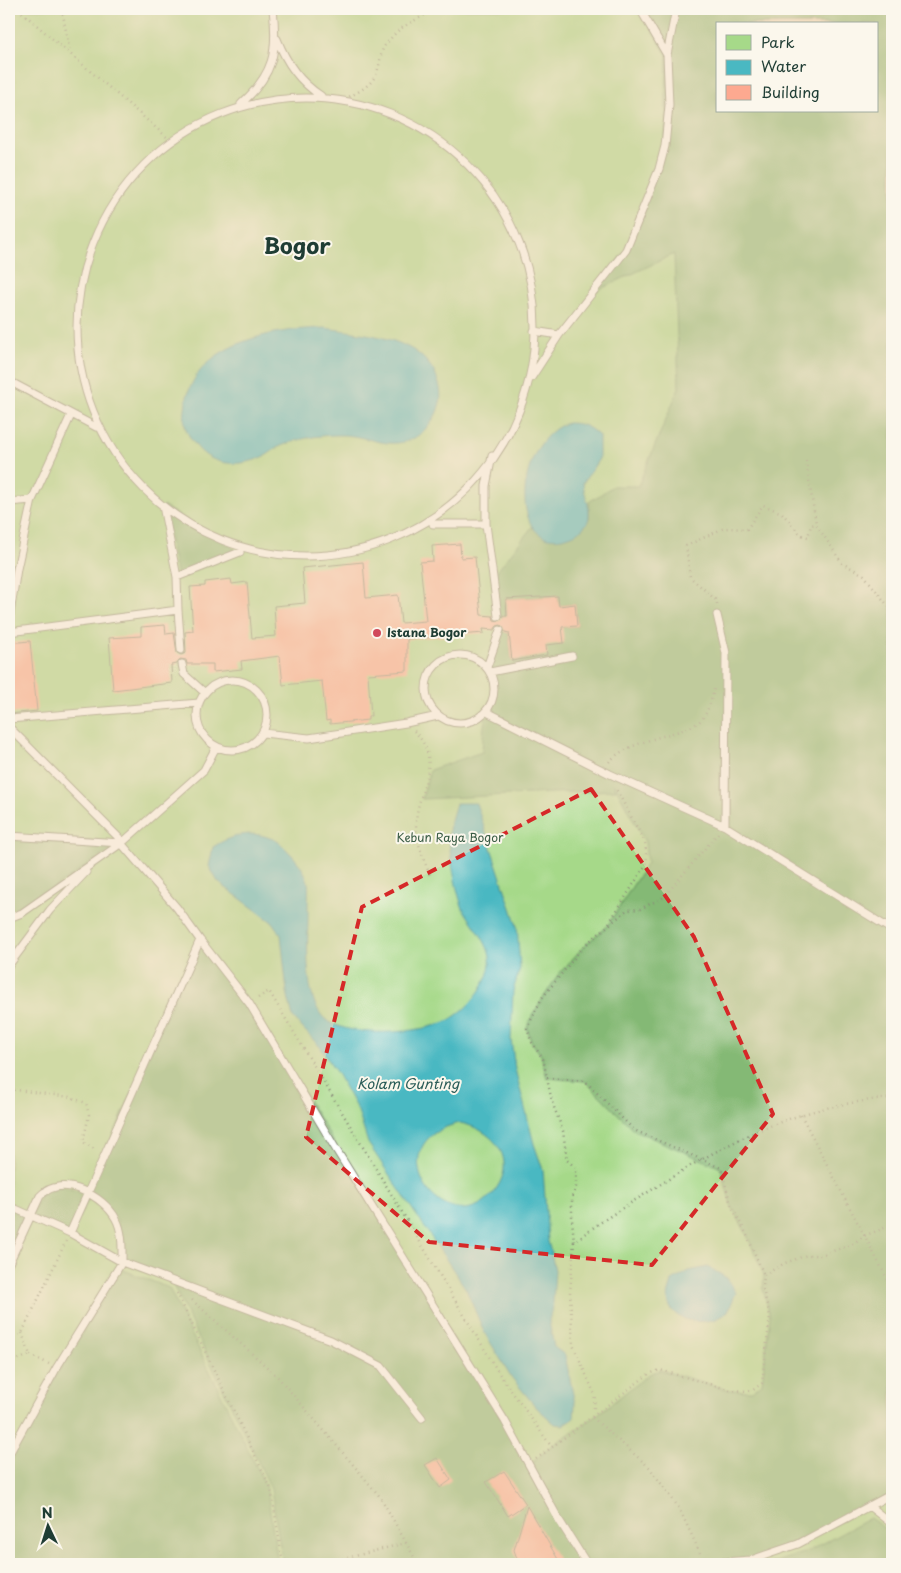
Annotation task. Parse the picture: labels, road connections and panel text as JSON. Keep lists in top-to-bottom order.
{
  "districts": ["Bogor"],
  "water": ["Kolam Gunting"],
  "parks": ["Kebun Raya Bogor"],
  "places": ["Istana Bogor"],
  "legend": ["Park", "Water", "Building"],
  "north": "top"
}
